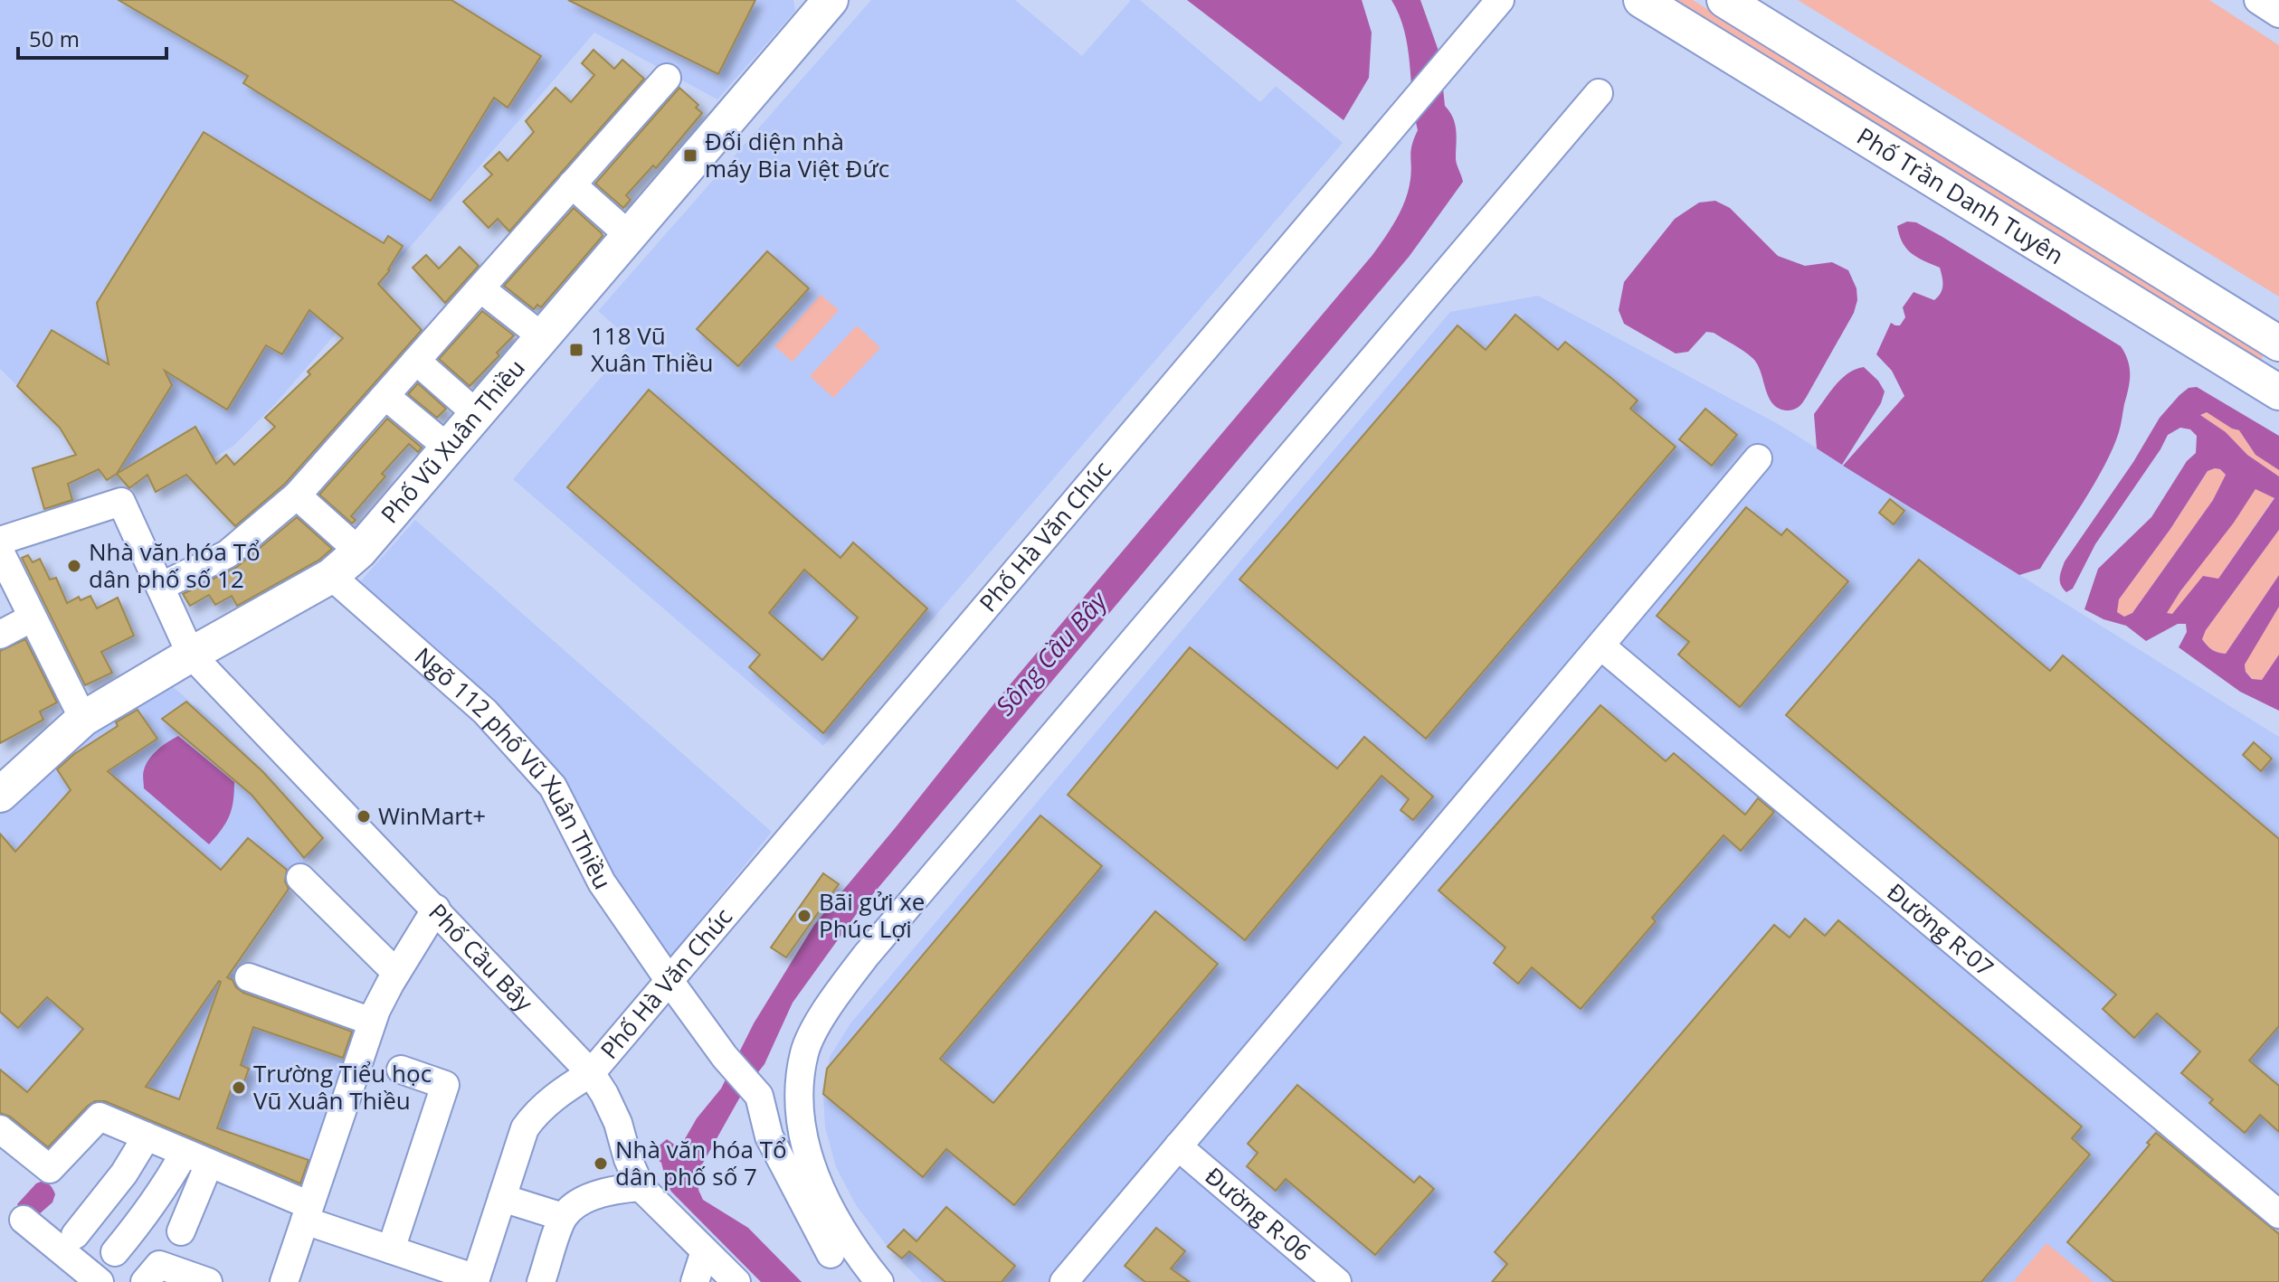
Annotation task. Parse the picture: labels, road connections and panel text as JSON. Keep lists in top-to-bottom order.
{
  "streets": {
    "main road": ["Phố Trần Danh Tuyên", "Phố Vũ Xuân Thiều"],
    "street": [
      "Phố Hà Văn Chúc",
      "Ngõ 112 phố Vũ Xuân Thiều",
      "Đường R-07",
      "Phố Cầu Bây",
      "Đường R-06"
    ]
  },
  "crossings": [
    ["Phố Vũ Xuân Thiều", "Ngõ 112 phố Vũ Xuân Thiều"],
    ["Phố Vũ Xuân Thiều", "Phố Cầu Bây"],
    ["Phố Hà Văn Chúc", "Ngõ 112 phố Vũ Xuân Thiều"],
    ["Phố Hà Văn Chúc", "Phố Cầu Bây"]
  ],
  "water": ["Sông Cầu Bây"],
  "places": {
    "transit": ["Đối diện nhà máy Bia Việt Đức", "118 Vũ Xuân Thiều"],
    "other": [
      "Nhà văn hóa Tổ dân phố số 12",
      "WinMart+",
      "Bãi gửi xe Phúc Lợi",
      "Trường Tiểu học Vũ Xuân Thiều",
      "Nhà văn hóa Tổ dân phố số 7"
    ]
  },
  "scale_bar": "50 m"
}
